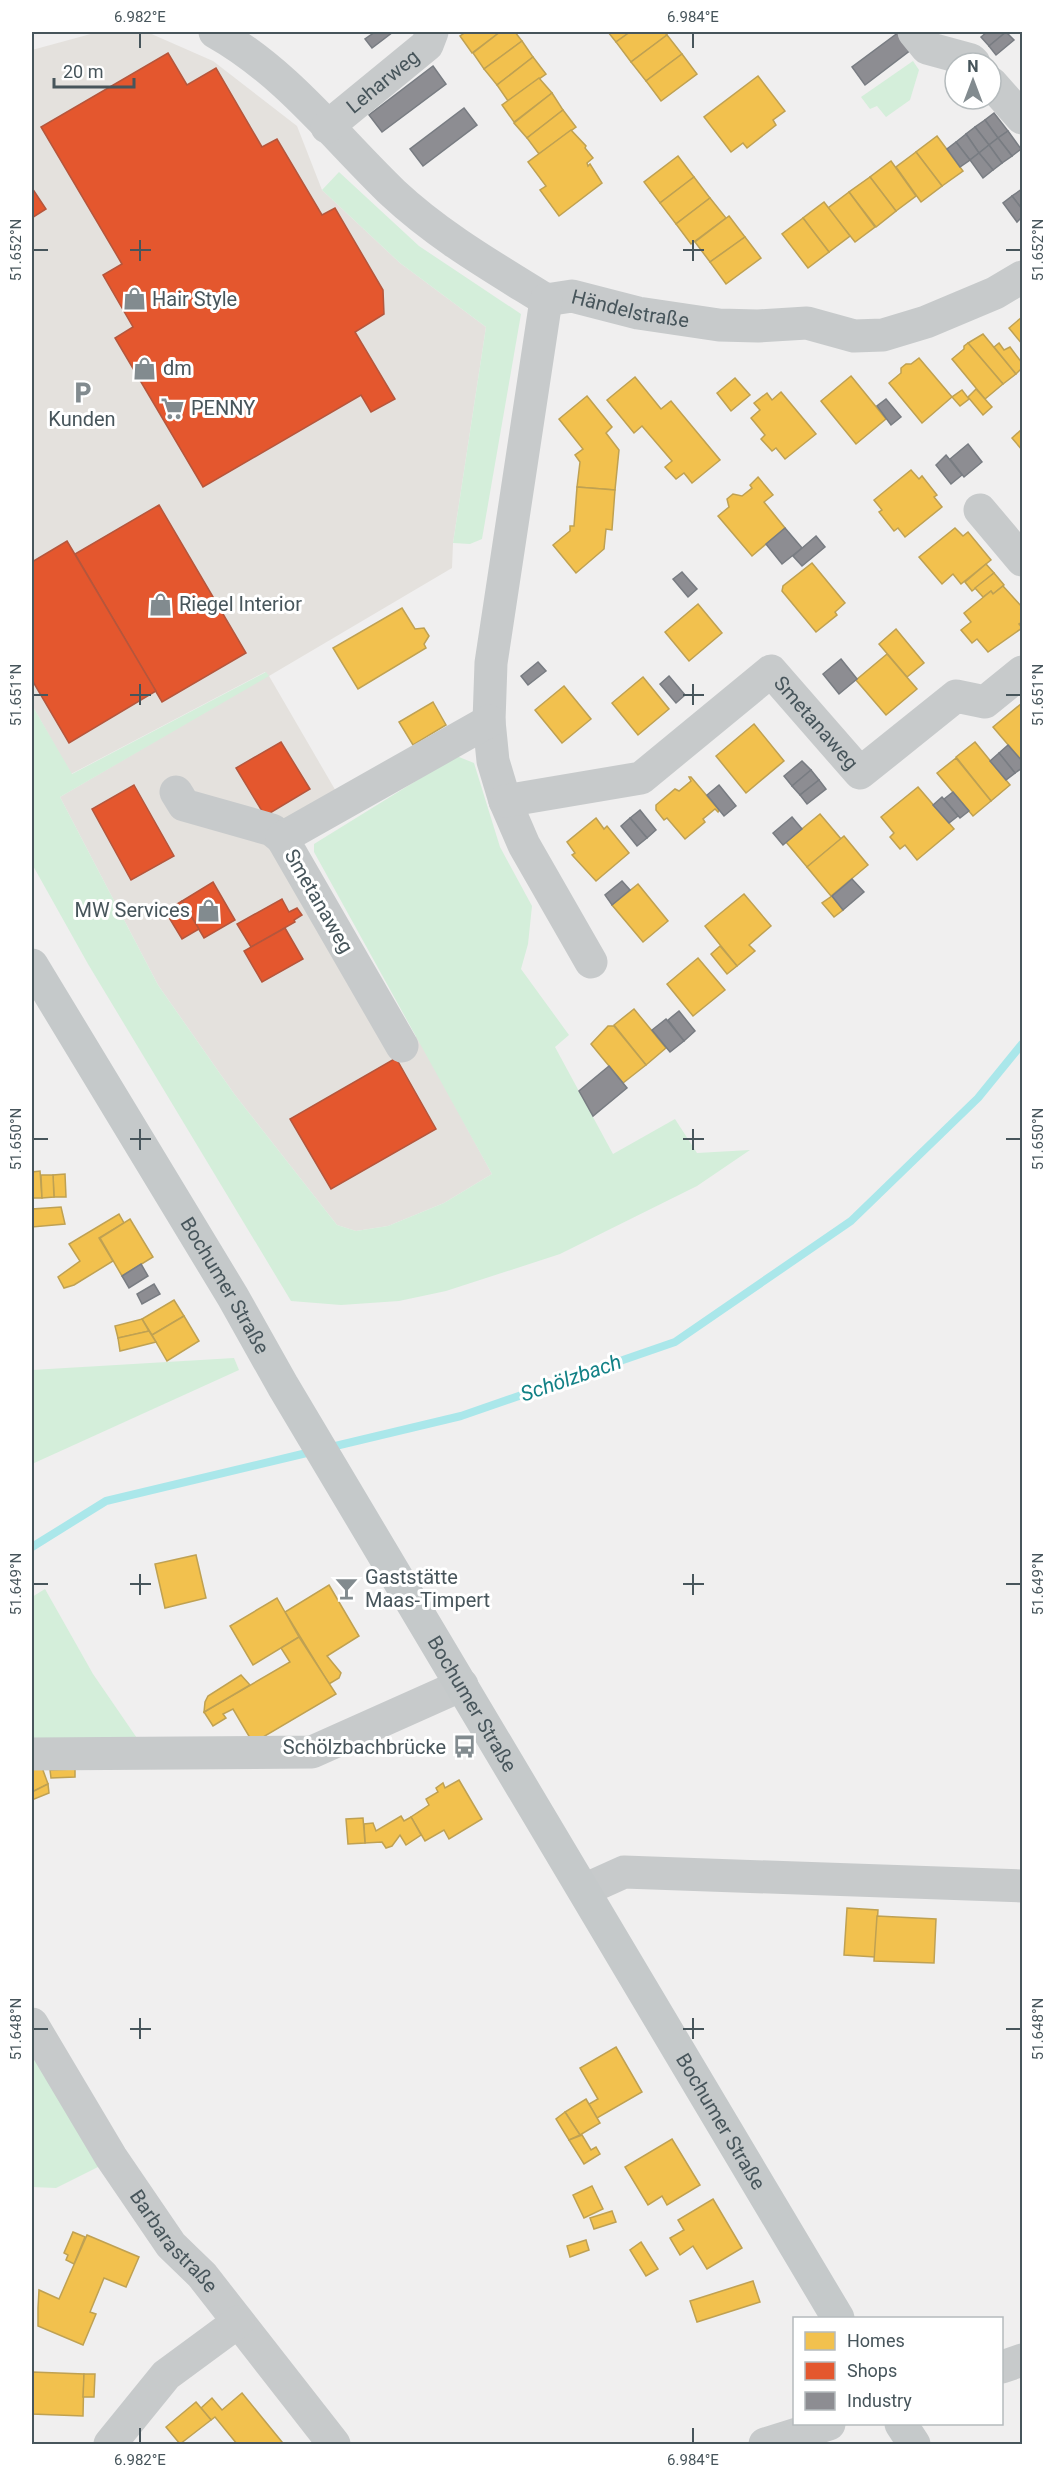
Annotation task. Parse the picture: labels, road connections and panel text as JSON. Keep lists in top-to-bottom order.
{
  "streets": {
    "main road": ["Bochumer Straße"],
    "street": [
      "Leharweg",
      "Händelstraße",
      "Smetanaweg",
      "Barbarastraße"
    ]
  },
  "crossings": [
    ["Leharweg", "Händelstraße"]
  ],
  "water": ["Schölzbach"],
  "places": {
    "shop": [
      "Hair Style",
      "dm",
      "Riegel Interior",
      "MW Services"
    ],
    "parking": ["Kunden"],
    "supermarket": ["PENNY"],
    "bar": ["Gaststätte Maas-Timpert"],
    "bus stop": ["Schölzbachbrücke"]
  },
  "legend": ["Homes", "Shops", "Industry"],
  "scale_bar": "20 m",
  "north": "top",
  "coordinates": [
    "6.982°E",
    "6.984°E",
    "51.652°N",
    "51.651°N",
    "51.650°N",
    "51.649°N",
    "51.648°N"
  ]
}
